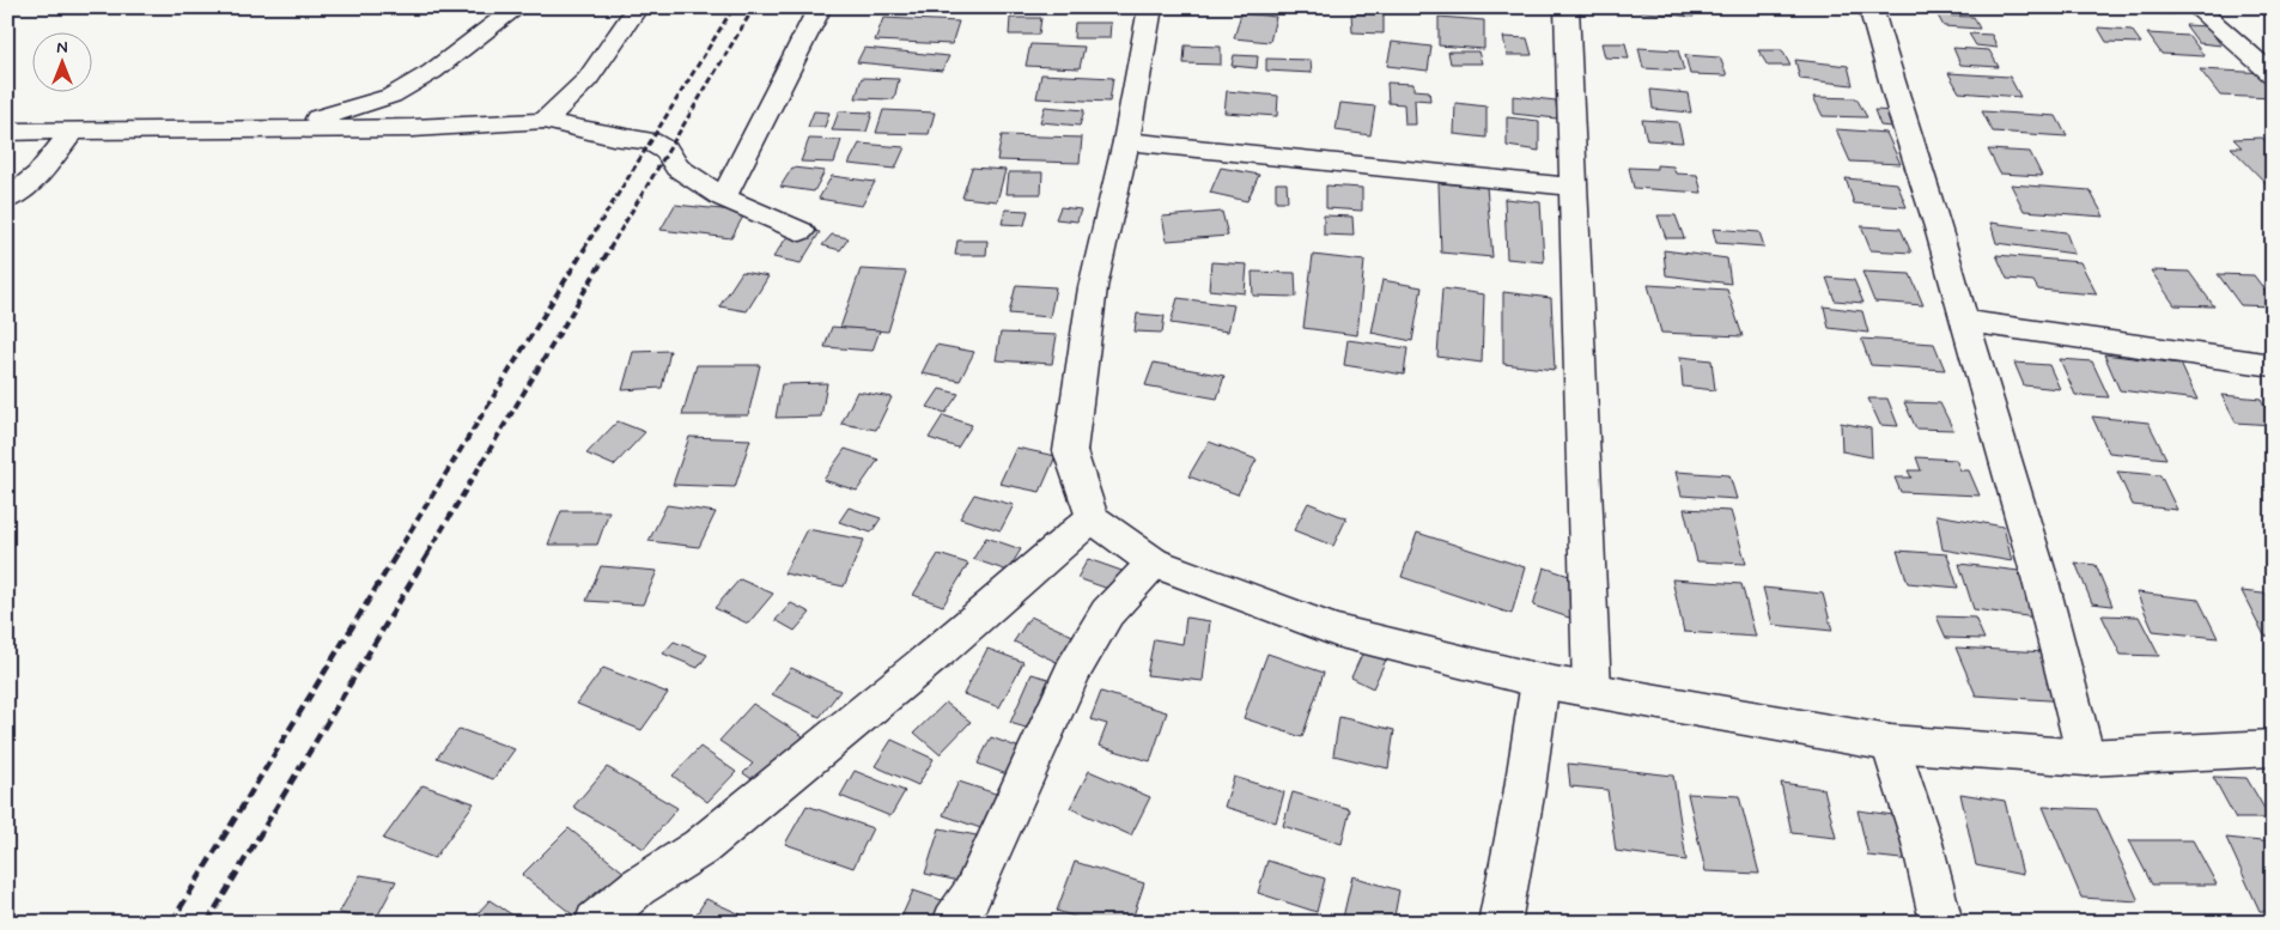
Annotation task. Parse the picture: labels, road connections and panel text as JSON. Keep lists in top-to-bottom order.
{
  "north": "top"
}
